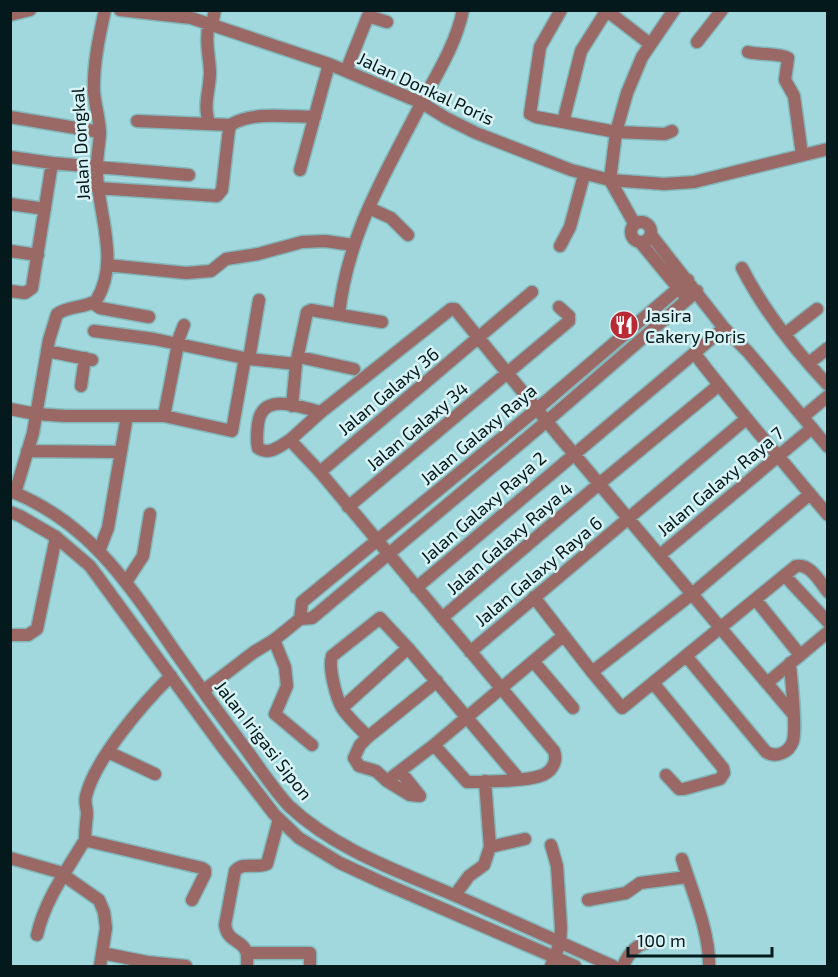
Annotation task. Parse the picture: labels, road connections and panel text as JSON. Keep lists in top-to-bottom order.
{
  "streets": {
    "street": [
      "Jalan Donkal Poris",
      "Jalan Dongkal",
      "Jalan Galaxy 36",
      "Jalan Galaxy 34",
      "Jalan Galaxy Raya",
      "Jalan Galaxy Raya 7",
      "Jalan Galaxy Raya 2",
      "Jalan Galaxy Raya 4",
      "Jalan Galaxy Raya 6",
      "Jalan Irigasi Sipon"
    ]
  },
  "crossings": [
    ["Jalan Galaxy Raya", "Jalan Irigasi Sipon"]
  ],
  "places": {
    "restaurant": ["Jasira Cakery Poris"]
  },
  "scale_bar": "100 m"
}
